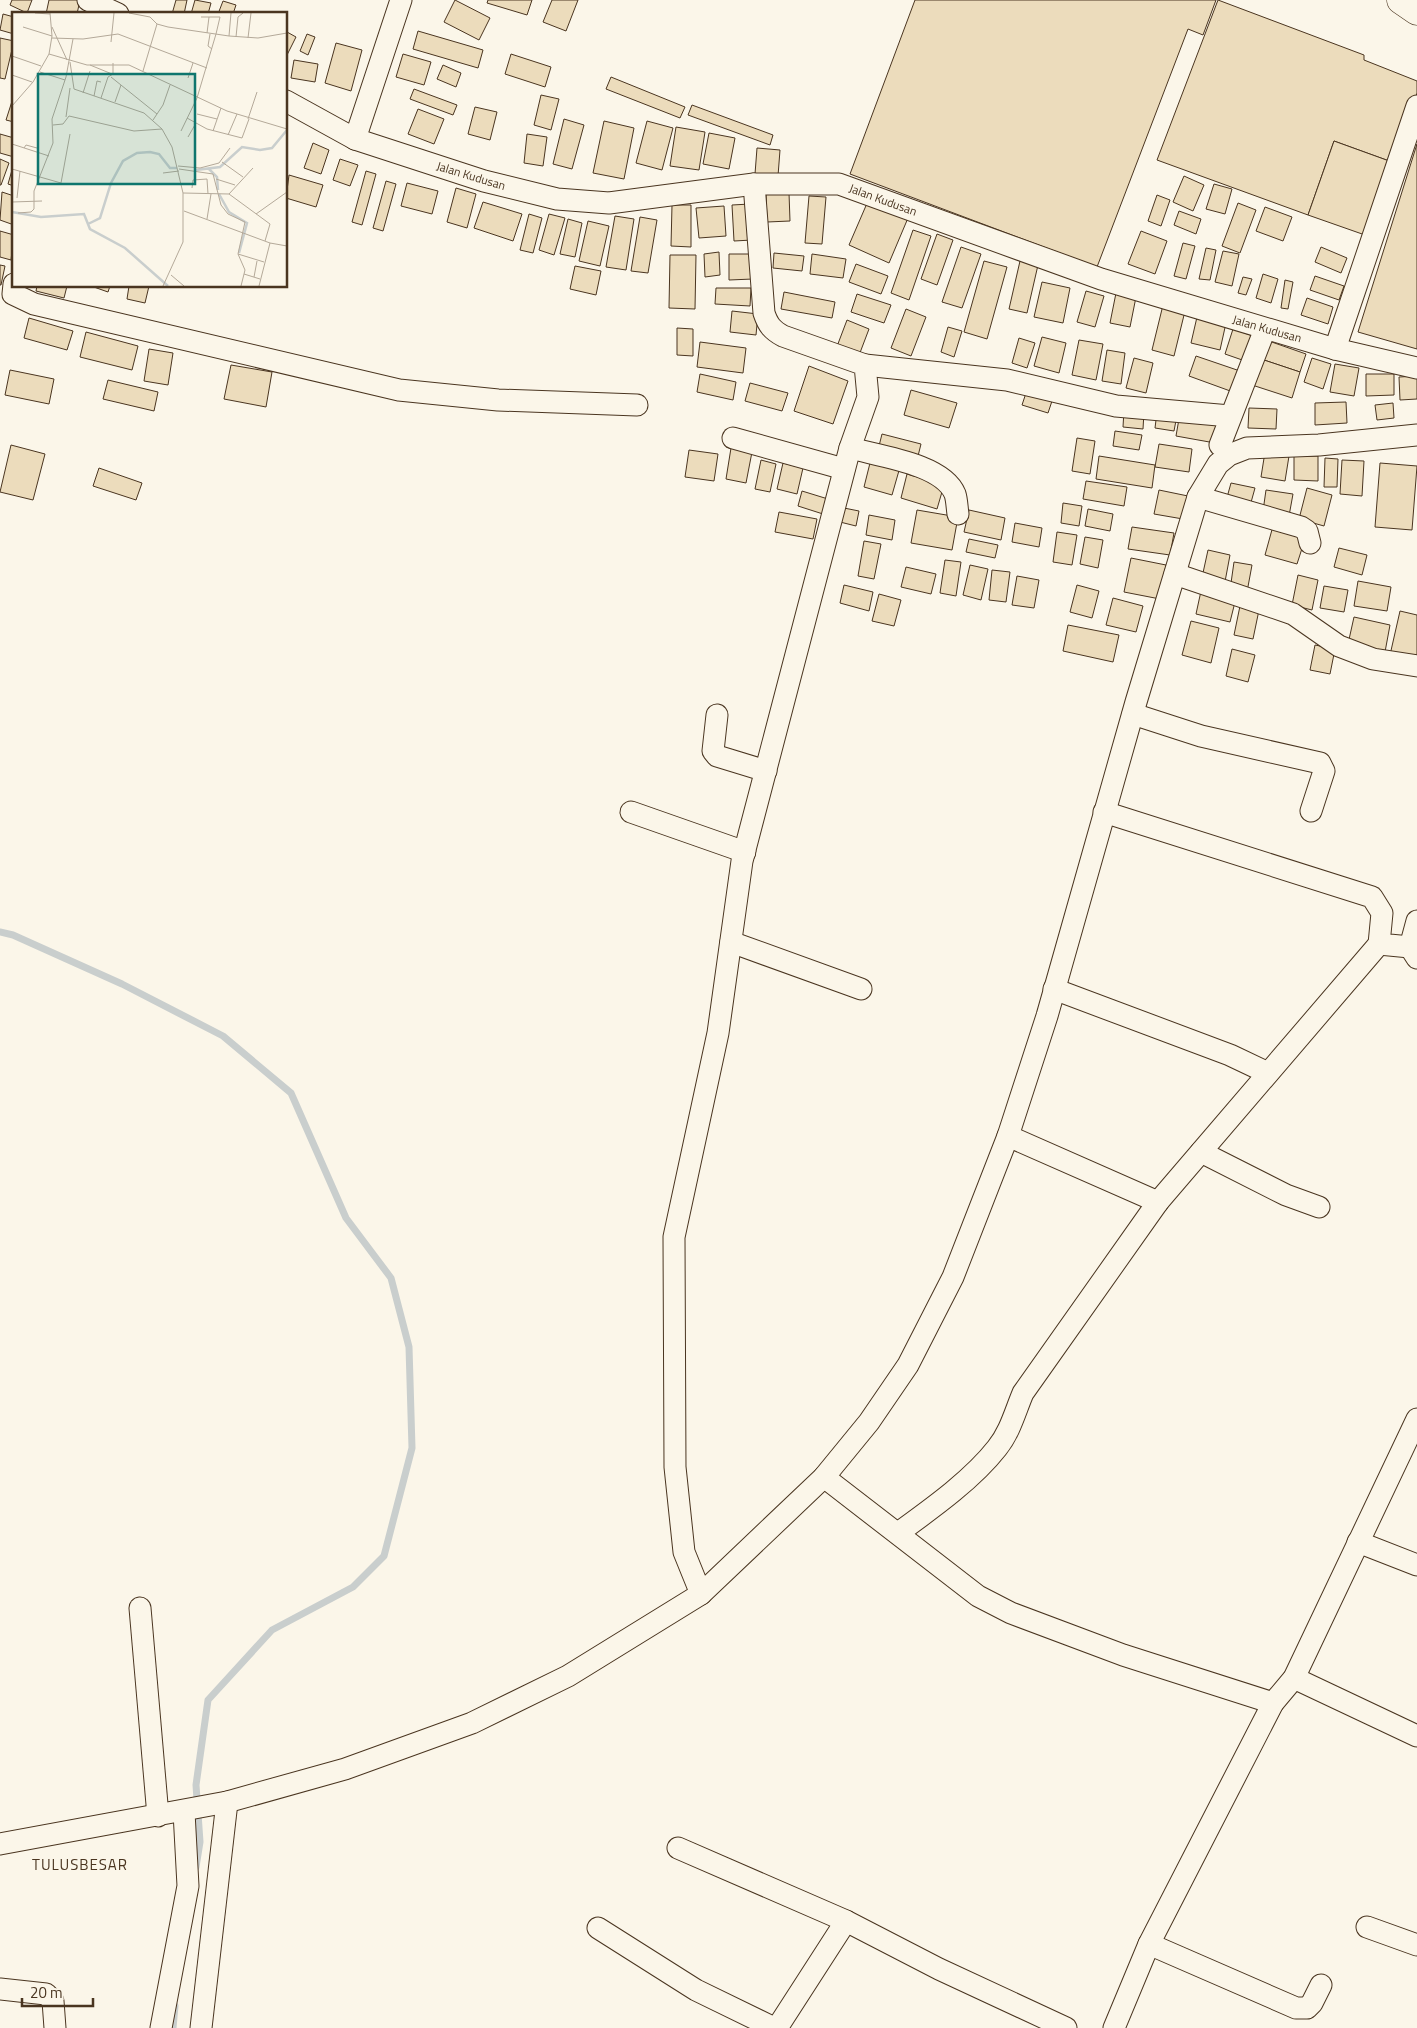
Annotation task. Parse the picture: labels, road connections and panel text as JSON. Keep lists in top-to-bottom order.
{
  "streets": {
    "street": ["Jalan Kudusan"]
  },
  "districts": ["TULUSBESAR"],
  "scale_bar": "20 m"
}
